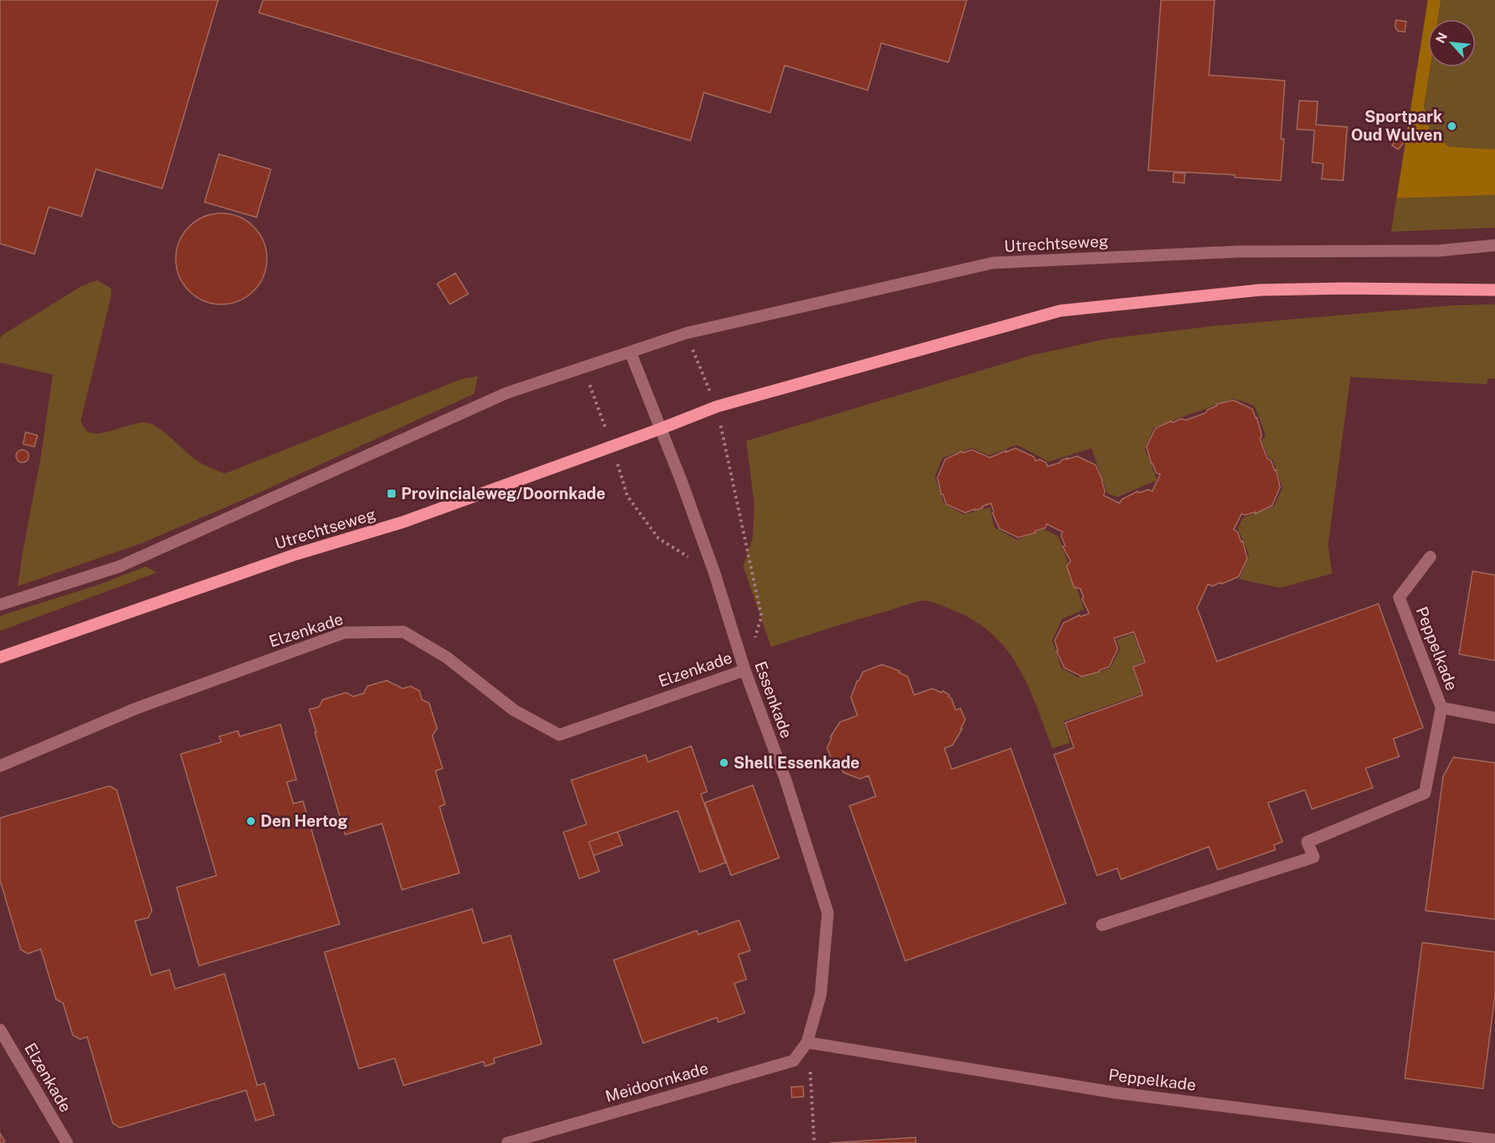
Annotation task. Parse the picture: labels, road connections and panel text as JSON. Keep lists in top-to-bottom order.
{
  "streets": {
    "main road": ["Utrechtseweg"],
    "street": [
      "Elzenkade",
      "Peppelkade",
      "Essenkade",
      "Meidoornkade"
    ]
  },
  "crossings": [
    ["Utrechtseweg", "Essenkade"],
    ["Elzenkade", "Essenkade"],
    ["Peppelkade", "Essenkade"],
    ["Peppelkade", "Meidoornkade"],
    ["Essenkade", "Meidoornkade"]
  ],
  "places": {
    "other": ["Sportpark Oud Wulven", "Shell Essenkade", "Den Hertog"],
    "transit": ["Provincialeweg/Doornkade"]
  },
  "north": "top left"
}
